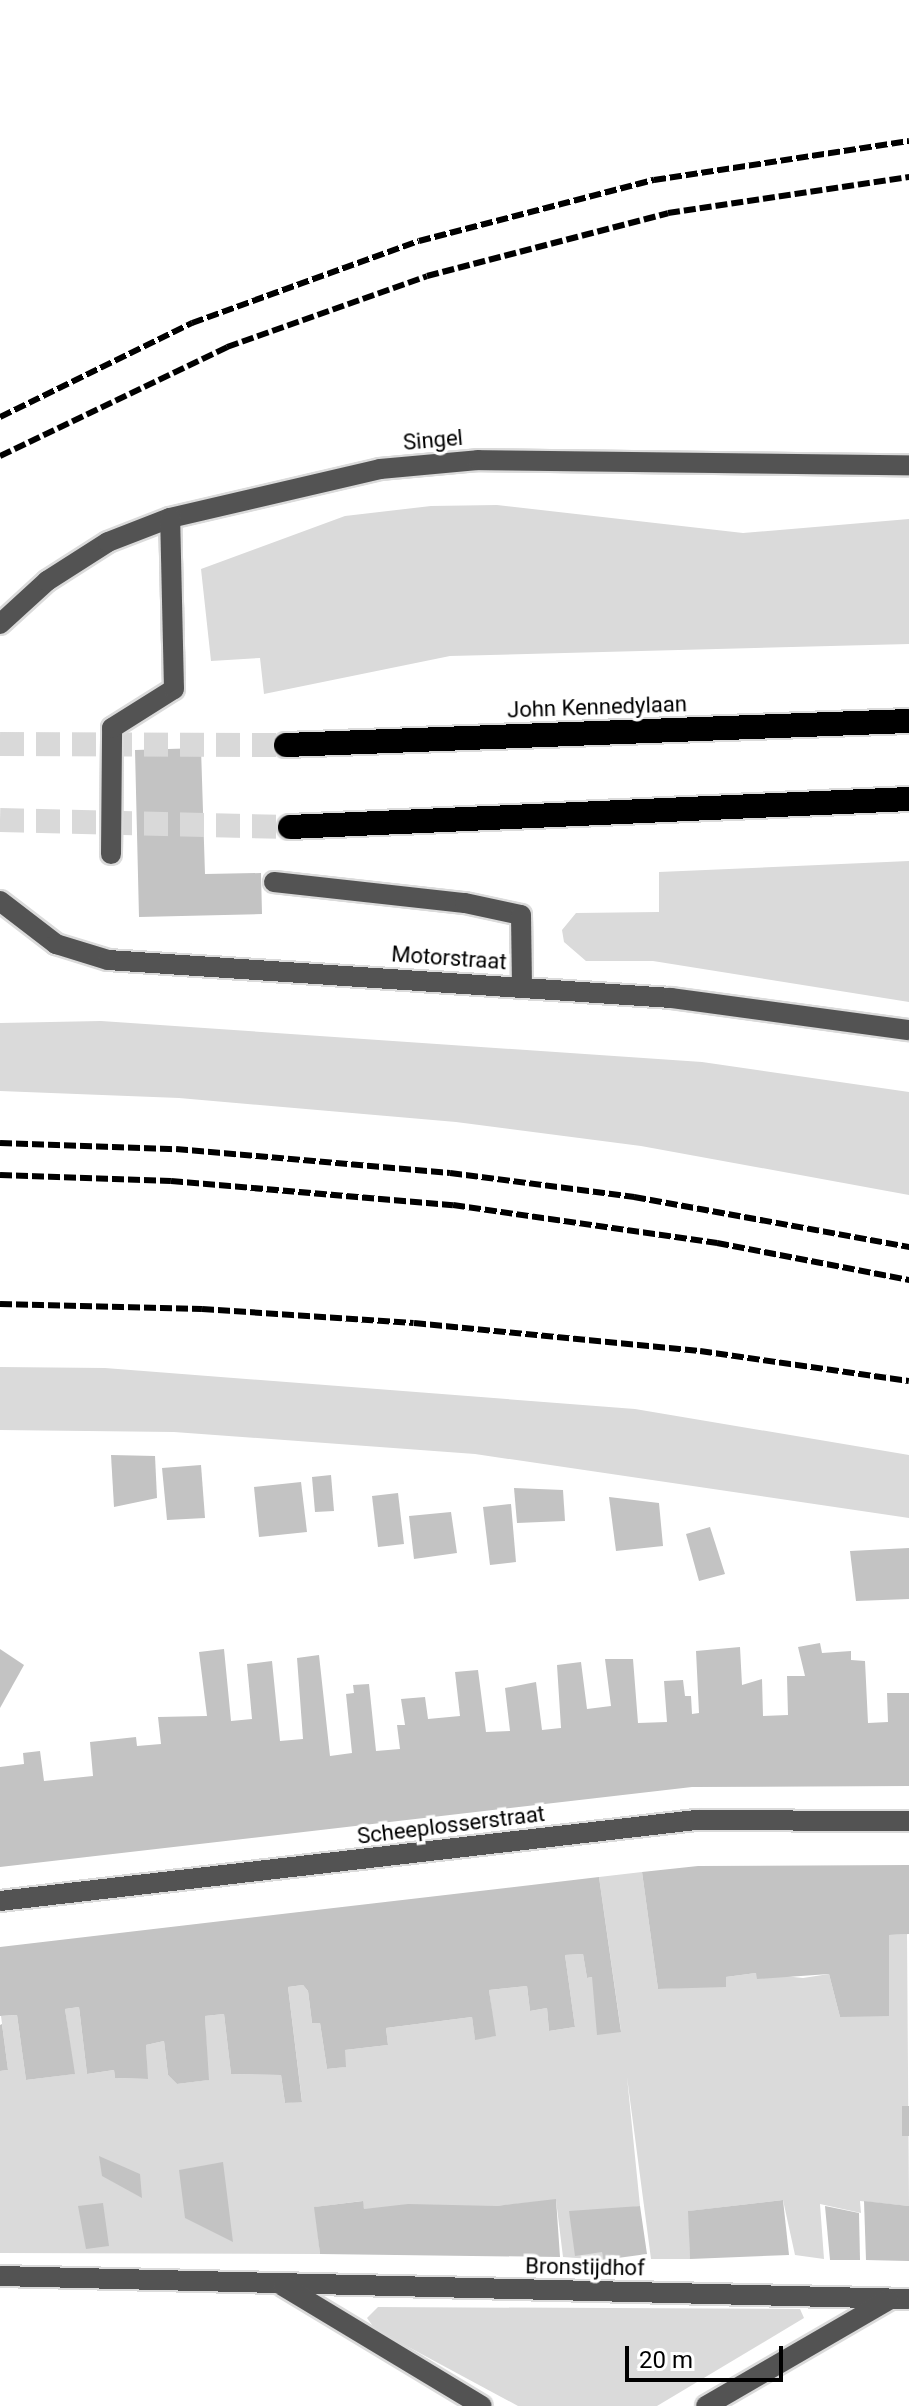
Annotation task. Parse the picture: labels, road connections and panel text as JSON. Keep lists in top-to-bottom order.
{
  "streets": {
    "highway": ["John Kennedylaan"],
    "street": [
      "Singel",
      "Motorstraat",
      "Scheeplosserstraat",
      "Bronstijdhof"
    ]
  },
  "scale_bar": "20 m"
}
